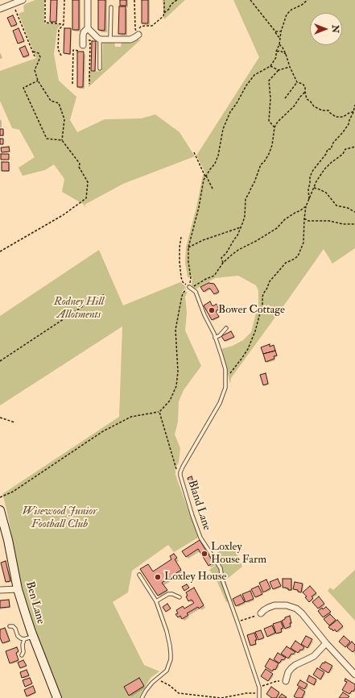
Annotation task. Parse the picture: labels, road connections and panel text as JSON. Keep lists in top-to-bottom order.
{
  "streets": {
    "street": ["Ben Lane"],
    "lane": ["Bland Lane"]
  },
  "parks": ["Rodney Hill Allotments", "Wisewood Junior Football Club"],
  "places": ["Bower Cottage", "Loxley House Farm", "Loxley House"],
  "north": "right"
}
